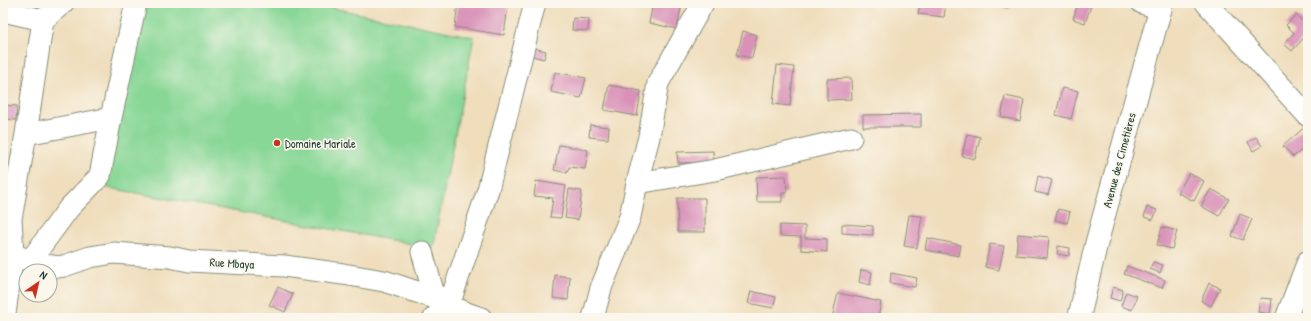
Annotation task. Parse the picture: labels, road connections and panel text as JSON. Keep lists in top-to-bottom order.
{
  "streets": {
    "street": ["Avenue des Cimetières", "Rue Mbaya"]
  },
  "places": ["Domaine Mariale"],
  "north": "top right"
}
